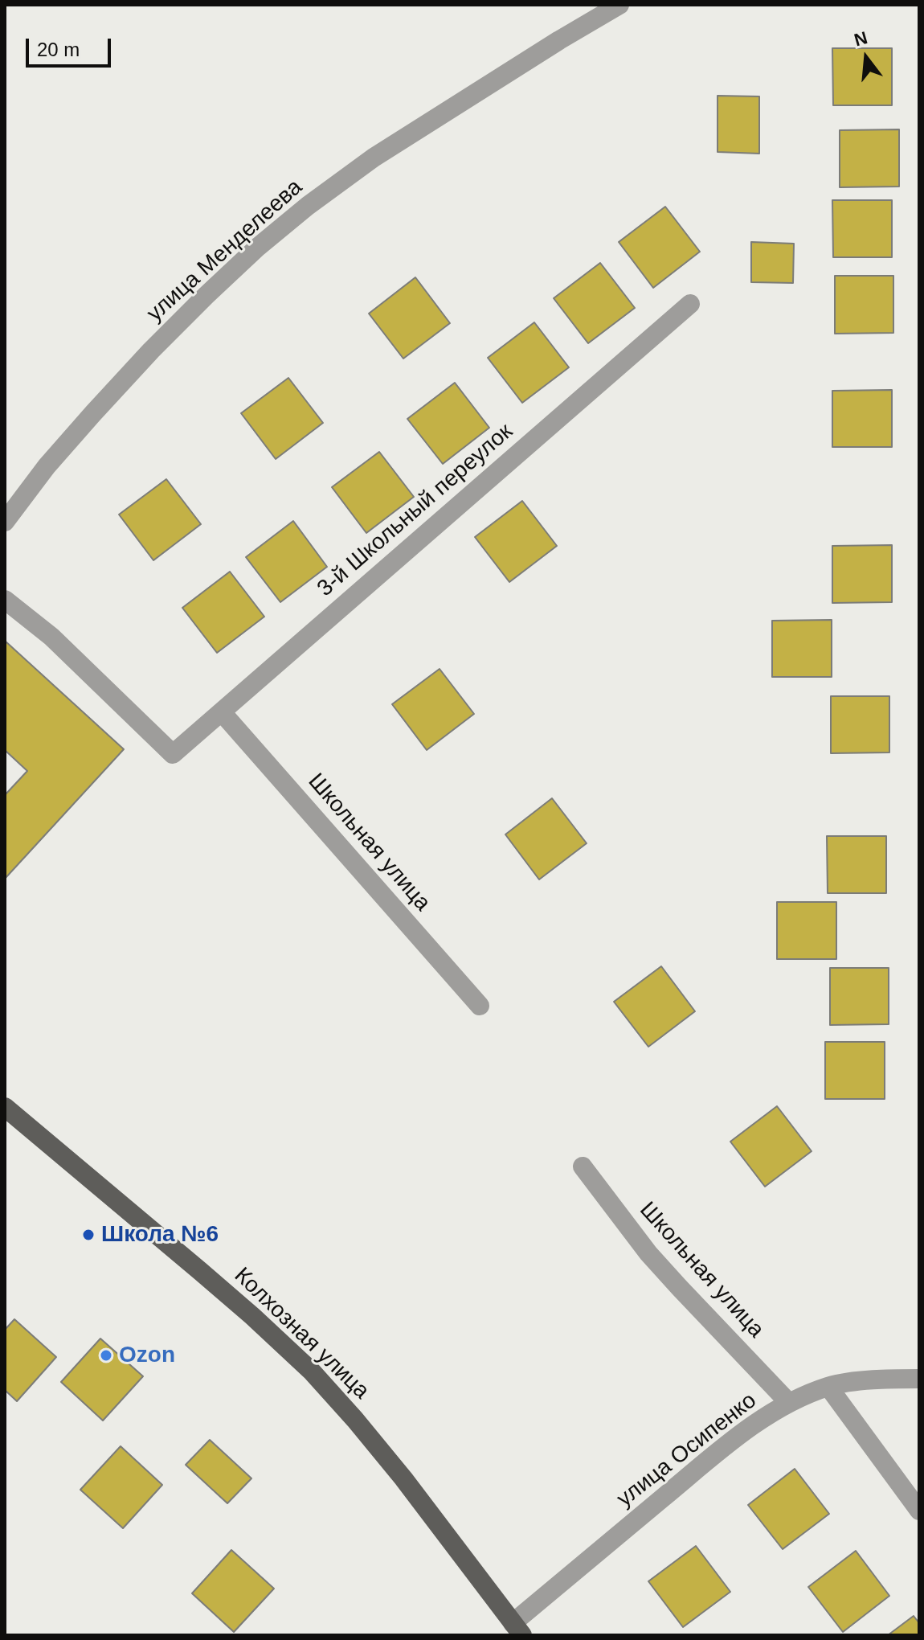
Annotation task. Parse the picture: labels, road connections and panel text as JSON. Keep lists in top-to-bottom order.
{
  "streets": {
    "main road": ["Колхозная улица"],
    "street": [
      "улица Менделеева",
      "3-й Школьный переулок",
      "Школьная улица",
      "улица Осипенко"
    ]
  },
  "crossings": [
    ["3-й Школьный переулок", "Школьная улица"],
    ["Школьная улица", "улица Осипенко"],
    ["Колхозная улица", "улица Осипенко"]
  ],
  "places": ["Школа №6", "Ozon"],
  "scale_bar": "20 m",
  "north": "top"
}
